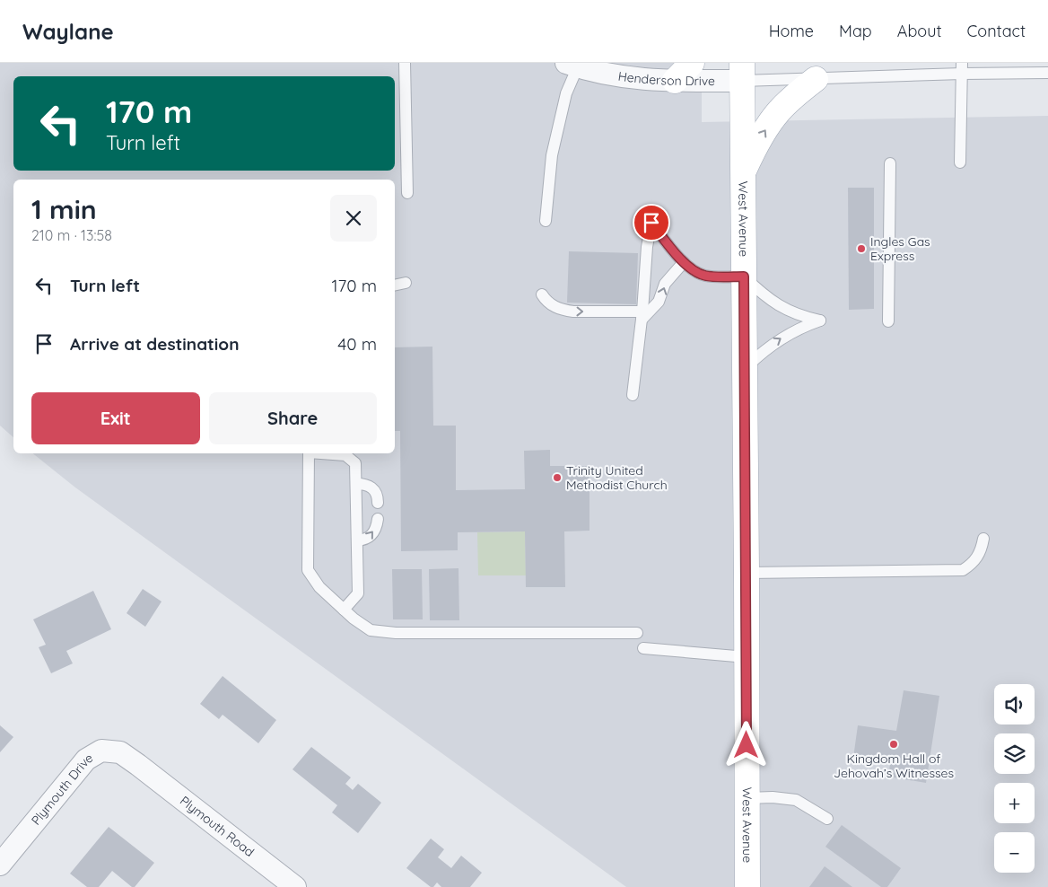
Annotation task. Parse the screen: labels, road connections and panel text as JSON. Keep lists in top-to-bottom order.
{
  "streets": {
    "main road": ["West Avenue"],
    "street": ["Henderson Drive", "Plymouth Drive", "Plymouth Road"]
  },
  "crossings": [
    ["Henderson Drive", "West Avenue"],
    ["Plymouth Drive", "Plymouth Road"]
  ],
  "places": ["Ingles Gas Express", "Trinity United Methodist Church", "Kingdom Hall of Jehovah’s Witnesses"],
  "page": {
    "header": "Waylane",
    "nav": [
      "Home",
      "Map",
      "About",
      "Contact"
    ],
    "turn": ["170 m", "Turn left"],
    "heading": ["1 min", "210 m · 13:58"],
    "list": [
      {
        "name": "Turn left",
        "value": "170 m"
      },
      {
        "name": "Arrive at destination",
        "value": "40 m"
      }
    ],
    "buttons": ["Exit", "Share"],
    "map_buttons": ["+", "−"]
  }
}
